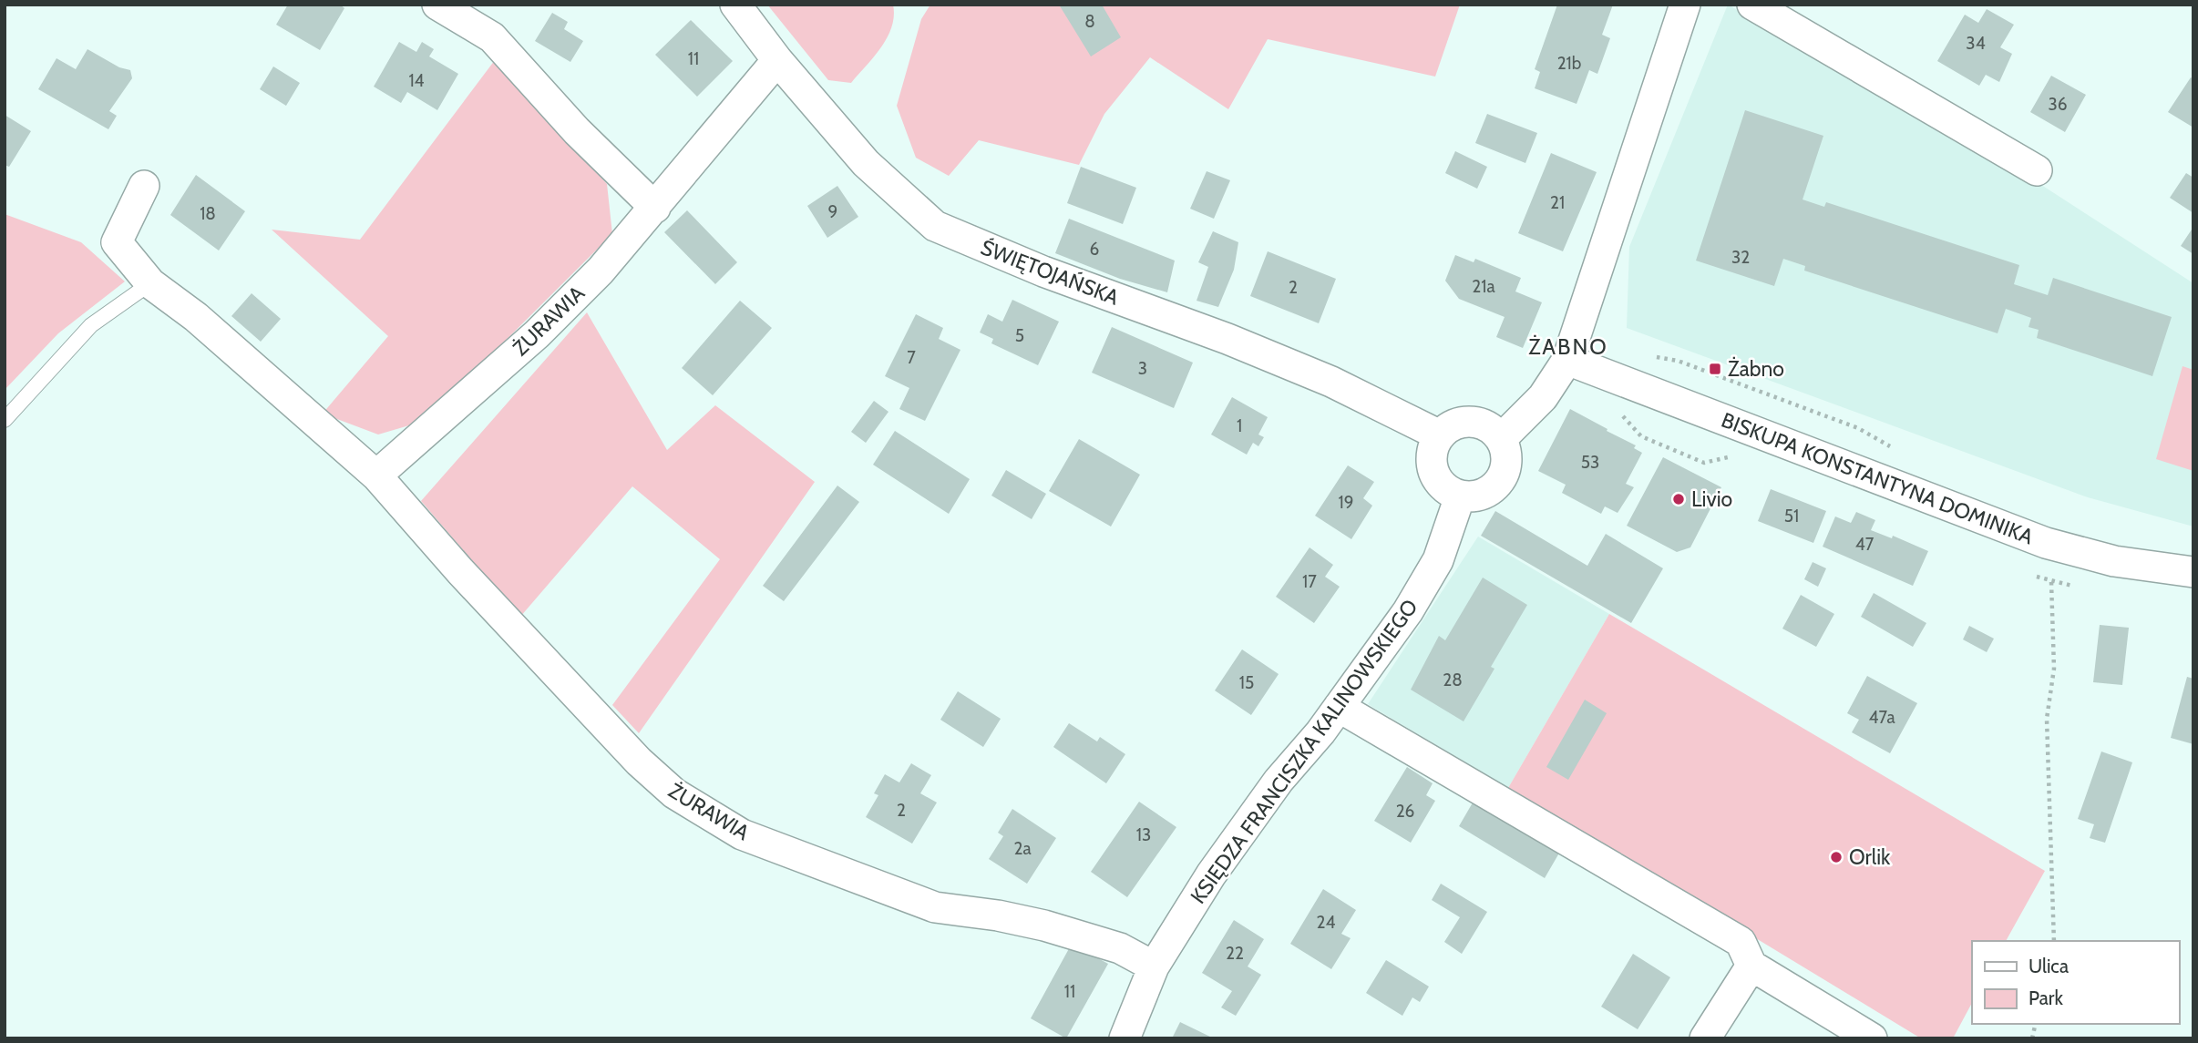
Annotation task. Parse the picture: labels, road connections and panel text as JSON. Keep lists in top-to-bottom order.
{
  "streets": {
    "street": [
      "ŚWIĘTOJAŃSKA",
      "ŻURAWIA",
      "BISKUPA KONSTANTYNA DOMINIKA",
      "KSIĘDZA FRANCISZKA KALINOWSKIEGO"
    ]
  },
  "crossings": [
    ["ŚWIĘTOJAŃSKA", "ŻURAWIA"],
    ["ŚWIĘTOJAŃSKA", "KSIĘDZA FRANCISZKA KALINOWSKIEGO"],
    ["ŻURAWIA", "KSIĘDZA FRANCISZKA KALINOWSKIEGO"]
  ],
  "districts": ["ŻABNO"],
  "places": {
    "transit": ["Żabno"],
    "other": ["Livio", "Orlik"]
  },
  "house_numbers": [
    "8",
    "34",
    "11",
    "21b",
    "14",
    "36",
    "21",
    "9",
    "18",
    "6",
    "32",
    "21a",
    "2",
    "5",
    "7",
    "3",
    "1",
    "53",
    "19",
    "51",
    "47",
    "17",
    "28",
    "15",
    "47a",
    "2",
    "26",
    "13",
    "2a",
    "24",
    "22",
    "11"
  ],
  "legend": ["Ulica", "Park"]
}
